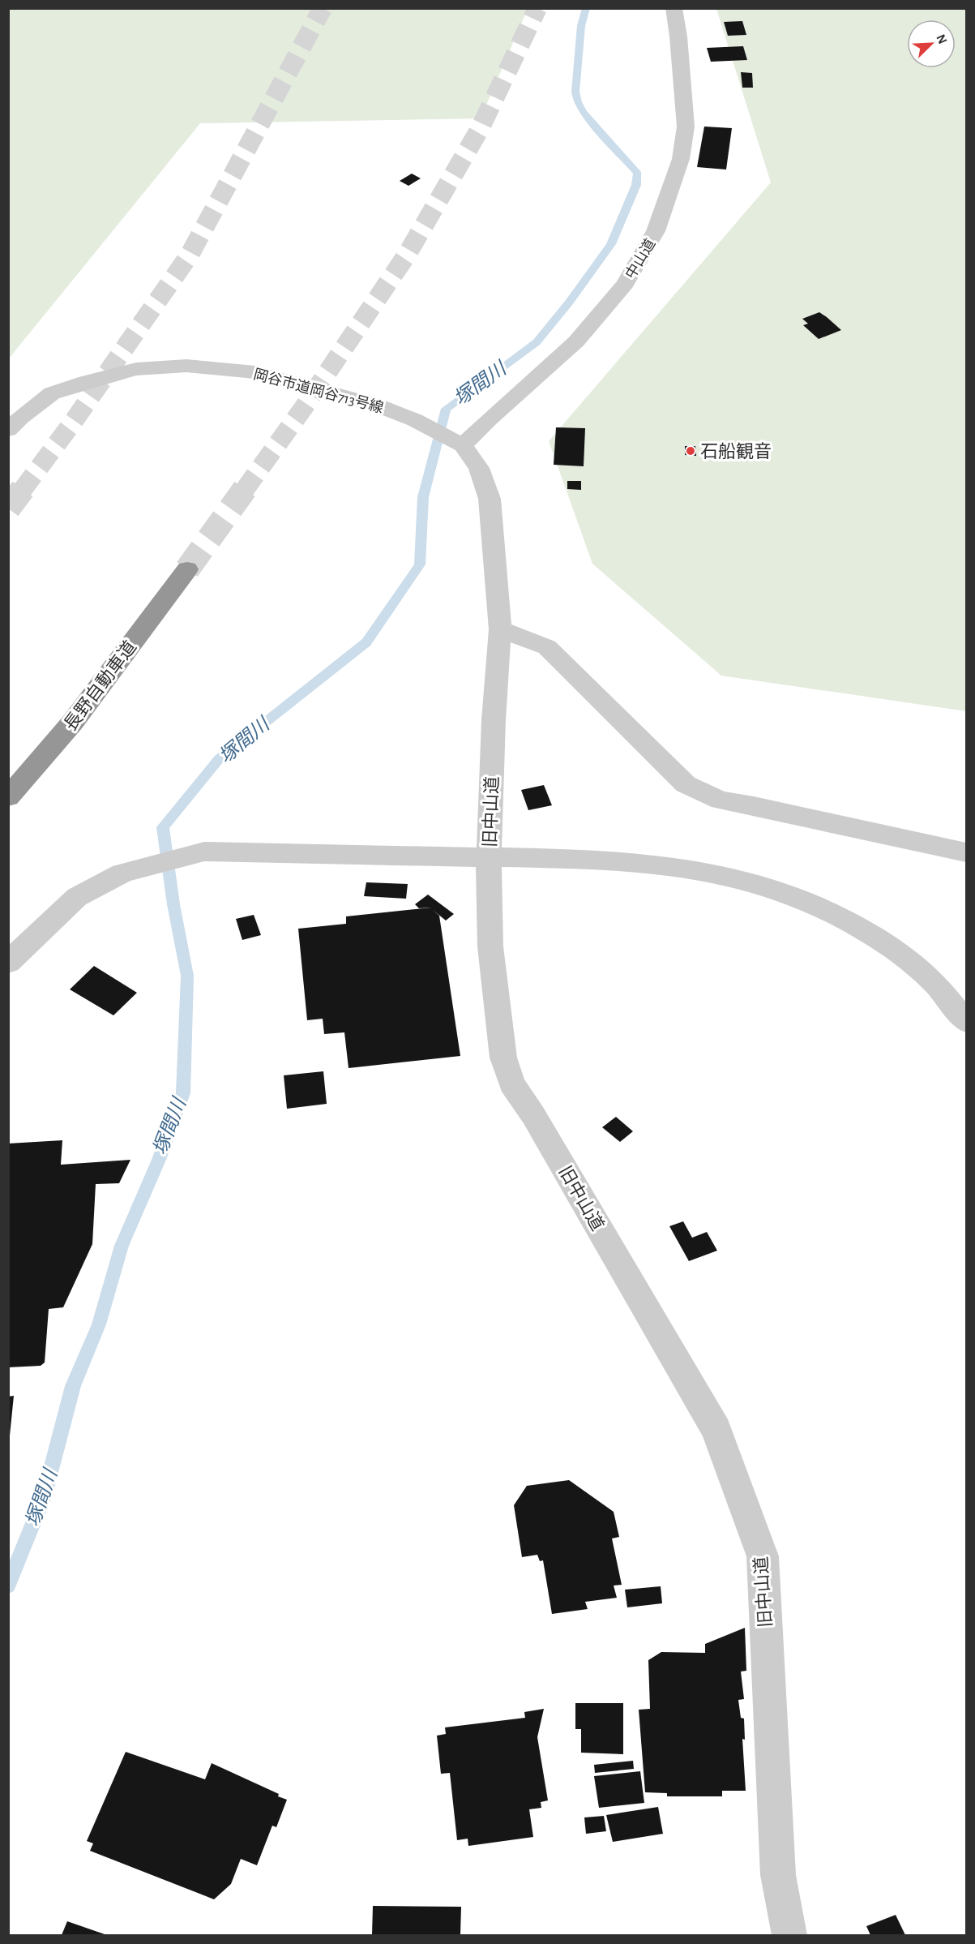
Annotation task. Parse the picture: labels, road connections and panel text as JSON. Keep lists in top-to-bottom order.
{
  "streets": {
    "highway": ["長野自動車道"],
    "street": ["中山道", "岡谷市道岡谷713号線", "旧中山道"]
  },
  "crossings": [
    ["中山道", "岡谷市道岡谷713号線"],
    ["中山道", "旧中山道"],
    ["岡谷市道岡谷713号線", "旧中山道"]
  ],
  "water": ["塚間川"],
  "places": ["石船観音"],
  "north": "top right"
}
